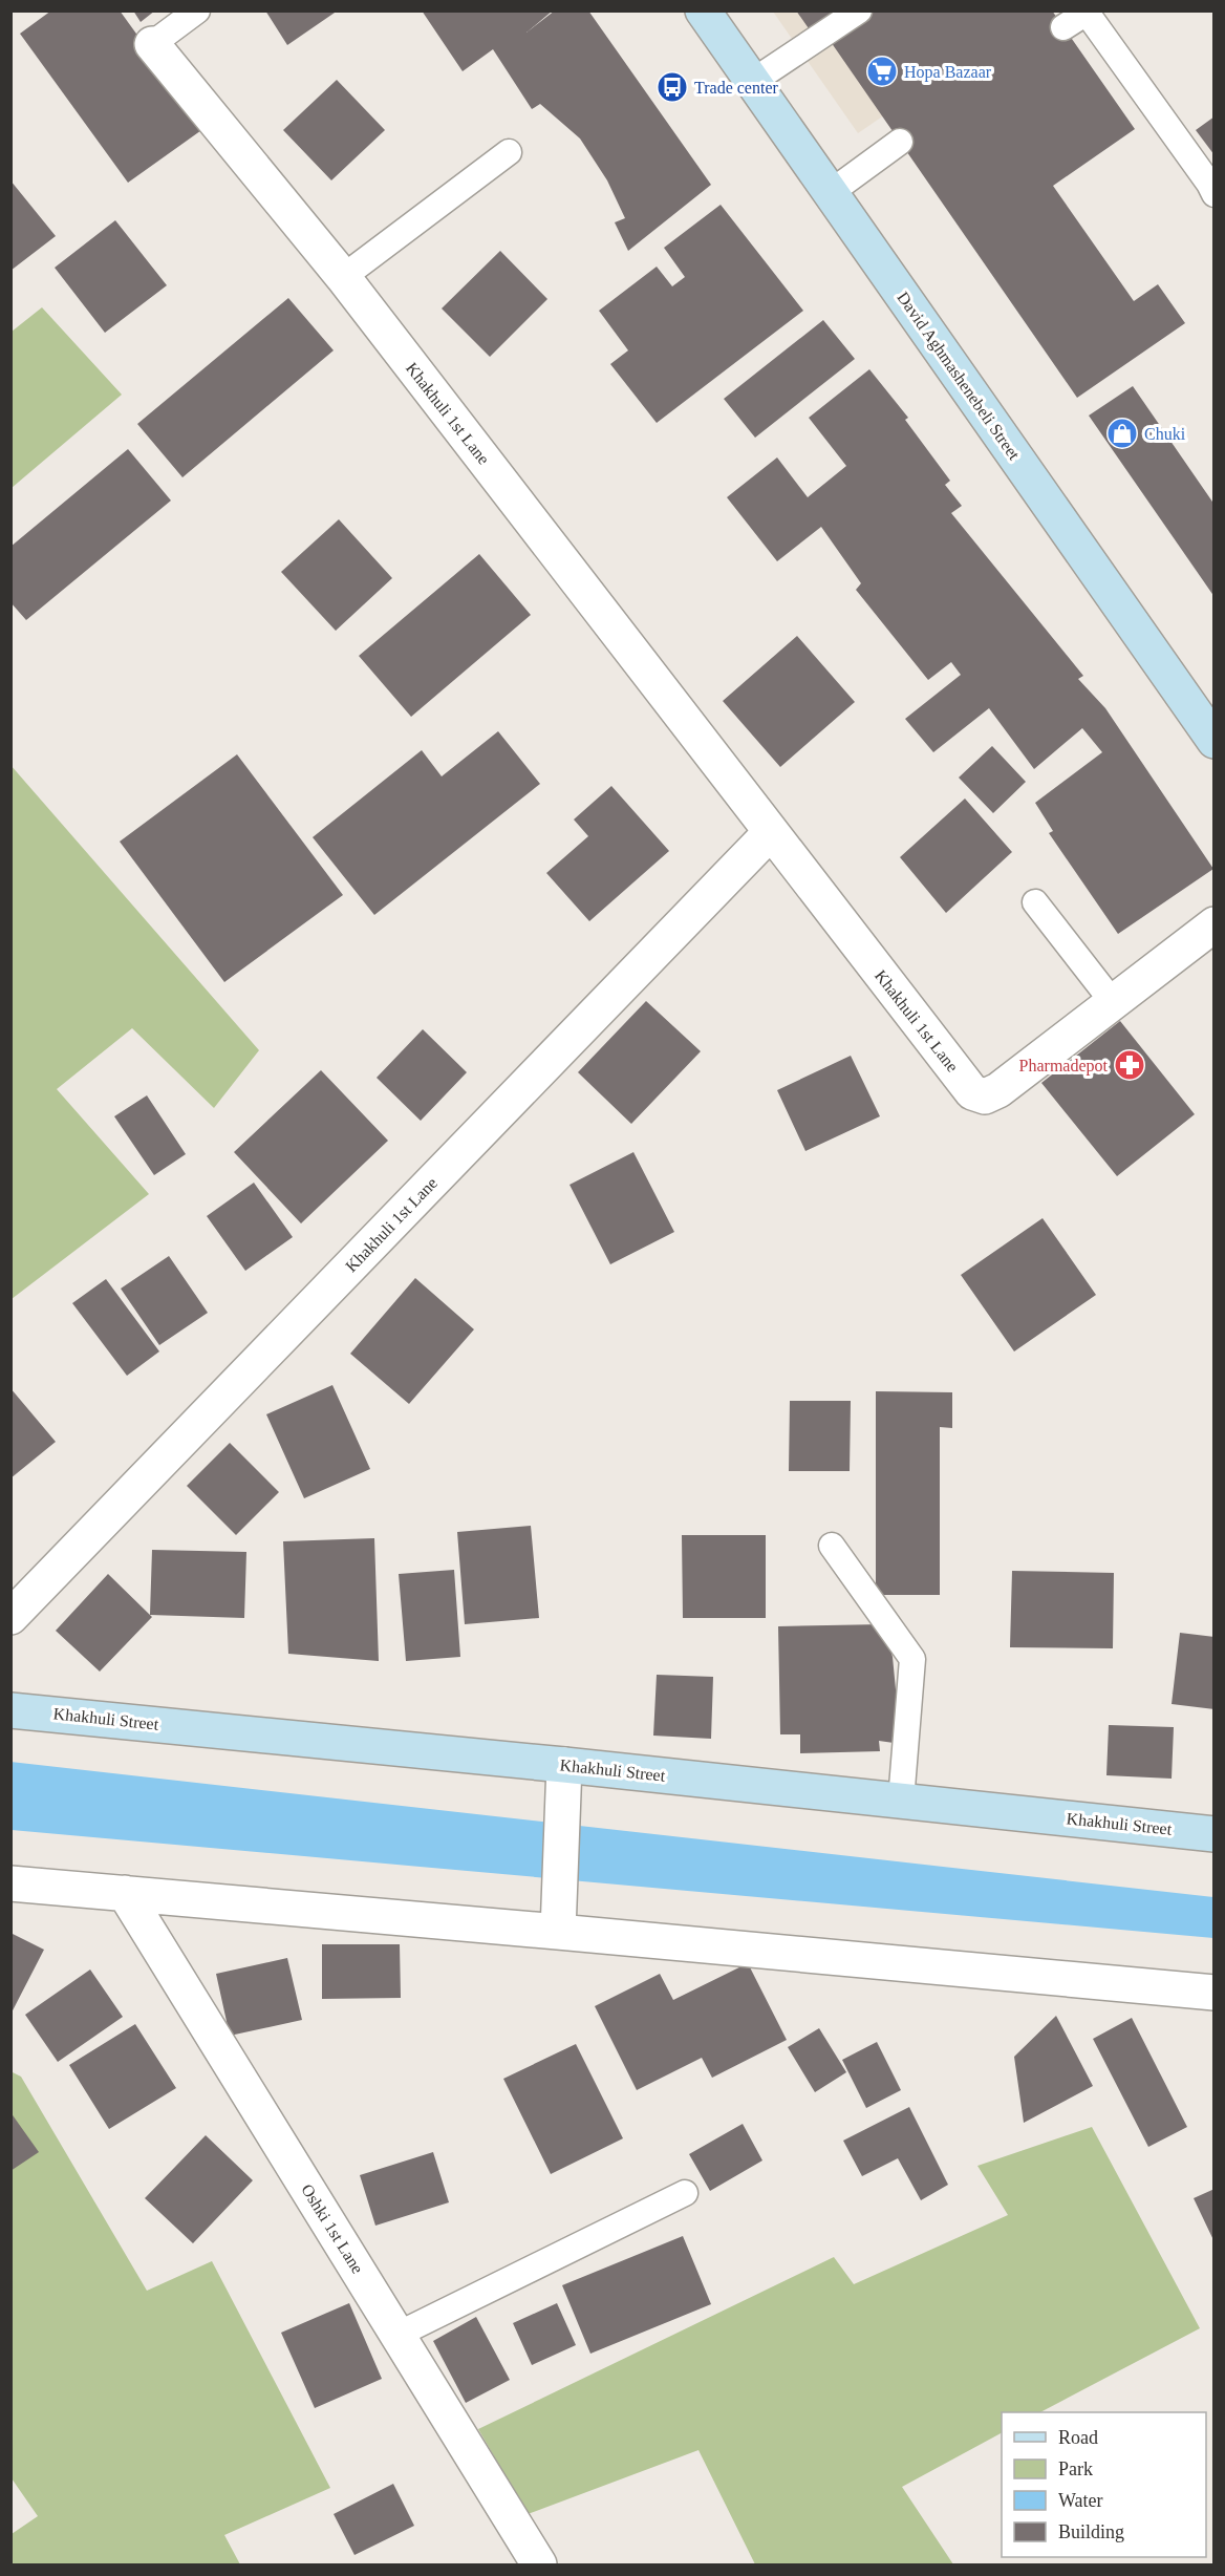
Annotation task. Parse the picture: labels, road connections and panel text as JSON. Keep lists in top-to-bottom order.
{
  "streets": {
    "main road": ["David Aghmashenebeli Street", "Khakhuli Street"],
    "street": ["Khakhuli 1st Lane", "Oshki 1st Lane"]
  },
  "places": {
    "supermarket": ["Hopa Bazaar"],
    "bus stop": ["Trade center"],
    "shop": ["Chuki"],
    "pharmacy": ["Pharmadepot"]
  },
  "legend": [
    "Road",
    "Park",
    "Water",
    "Building"
  ]
}
